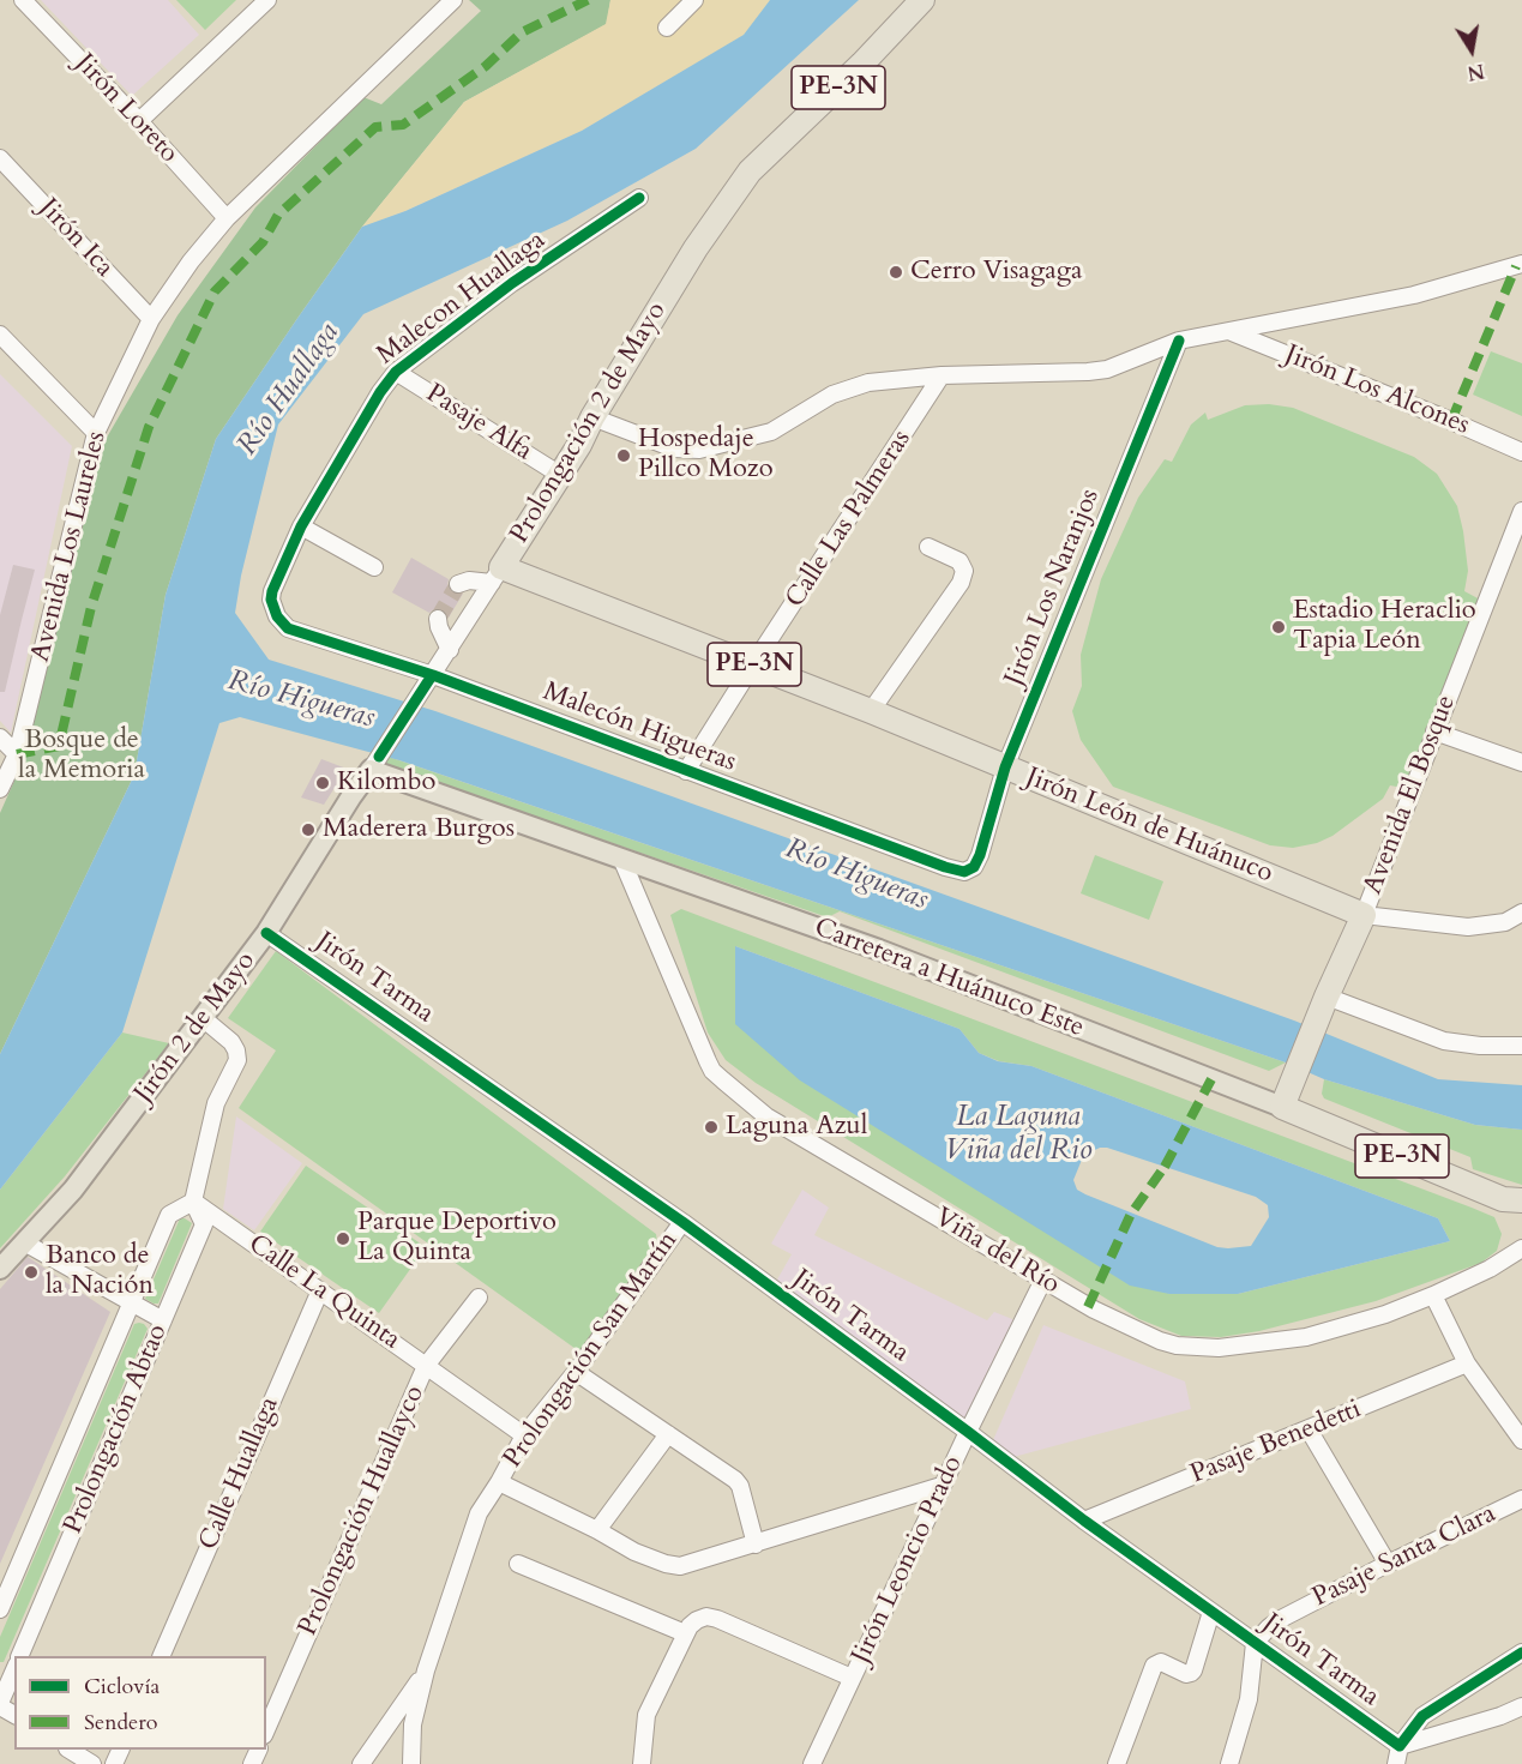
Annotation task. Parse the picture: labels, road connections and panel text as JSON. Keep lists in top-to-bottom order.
{
  "streets": {
    "highway": [
      "PE-3N",
      "Prolongación 2 de Mayo",
      "Avenida El Bosque",
      "Jirón León de Huánuco",
      "Carretera a Huánuco Este"
    ],
    "main road": ["Jirón 2 de Mayo"],
    "street": [
      "Jirón Loreto",
      "Jirón Ica",
      "Malecon Huallaga",
      "Jirón Los Alcones",
      "Pasaje Alfa",
      "Calle Las Palmeras",
      "Avenida Los Laureles",
      "Jirón Los Naranjos",
      "Malecón Higueras",
      "Jirón Tarma",
      "Viña del Río",
      "Calle La Quinta",
      "Prolongación San Martín",
      "Prolongación Abtao",
      "Pasaje Benedetti",
      "Calle Huallaga",
      "Prolongación Huallayco",
      "Pasaje Santa Clara",
      "Jirón Leoncio Prado"
    ]
  },
  "crossings": [
    ["PE-3N", "Prolongación 2 de Mayo"],
    ["PE-3N", "Malecón Higueras"],
    ["PE-3N", "Carretera a Huánuco Este"],
    ["PE-3N", "Jirón 2 de Mayo"],
    ["Jirón Loreto", "Avenida Los Laureles"],
    ["Jirón Ica", "Avenida Los Laureles"],
    ["Malecon Huallaga", "Pasaje Alfa"],
    ["Malecon Huallaga", "Malecón Higueras"],
    ["Pasaje Alfa", "Prolongación 2 de Mayo"],
    ["Prolongación 2 de Mayo", "Malecón Higueras"],
    ["Prolongación 2 de Mayo", "Jirón León de Huánuco"],
    ["Calle Las Palmeras", "Malecón Higueras"],
    ["Calle Las Palmeras", "Jirón León de Huánuco"],
    ["Jirón Los Naranjos", "Malecón Higueras"],
    ["Jirón Los Naranjos", "Jirón León de Huánuco"],
    ["Avenida El Bosque", "Jirón León de Huánuco"],
    ["Avenida El Bosque", "Carretera a Huánuco Este"],
    ["Jirón Tarma", "Jirón 2 de Mayo"],
    ["Jirón Tarma", "Prolongación San Martín"],
    ["Jirón Tarma", "Pasaje Benedetti"],
    ["Jirón Tarma", "Pasaje Santa Clara"],
    ["Jirón Tarma", "Jirón Leoncio Prado"],
    ["Carretera a Huánuco Este", "Jirón 2 de Mayo"],
    ["Carretera a Huánuco Este", "Viña del Río"],
    ["Jirón 2 de Mayo", "Prolongación Abtao"],
    ["Viña del Río", "Jirón Leoncio Prado"],
    ["Calle La Quinta", "Prolongación San Martín"],
    ["Calle La Quinta", "Prolongación Abtao"],
    ["Calle La Quinta", "Calle Huallaga"],
    ["Calle La Quinta", "Prolongación Huallayco"]
  ],
  "water": ["Río Huallaga", "Río Higueras", "La Laguna Viña del Rio"],
  "parks": ["Bosque de la Memoria"],
  "places": [
    "Cerro Visagaga",
    "Hospedaje Pillco Mozo",
    "Estadio Heraclio Tapia León",
    "Kilombo",
    "Maderera Burgos",
    "Laguna Azul",
    "Parque Deportivo La Quinta",
    "Banco de la Nación"
  ],
  "legend": ["Ciclovía", "Sendero"],
  "north": "bottom"
}
